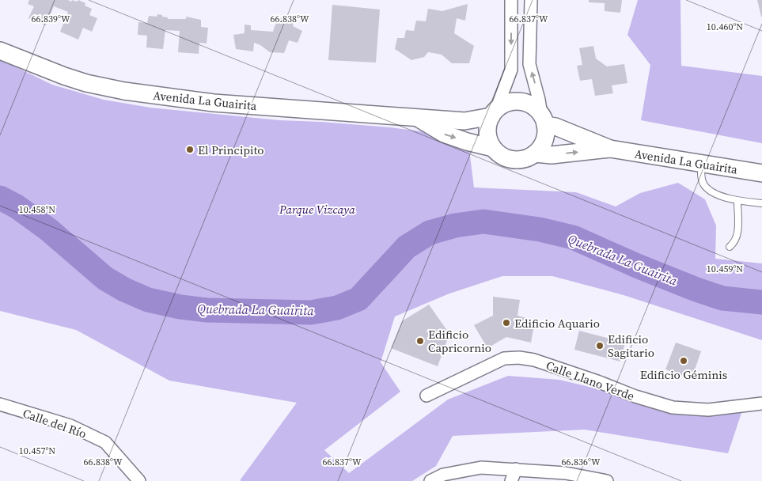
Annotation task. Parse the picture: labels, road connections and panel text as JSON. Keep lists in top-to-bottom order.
{
  "streets": {
    "street": ["Avenida La Guairita", "Calle Llano Verde", "Calle del Río"]
  },
  "water": ["Quebrada La Guairita"],
  "parks": ["Parque Vizcaya"],
  "places": [
    "El Principito",
    "Edificio Aquario",
    "Edificio Capricornio",
    "Edificio Sagitario",
    "Edificio Géminis"
  ],
  "coordinates": [
    "66.838°W",
    "66.837°W",
    "66.839°W",
    "10.460°N",
    "10.458°N",
    "10.459°N",
    "10.457°N",
    "66.836°W"
  ]
}
